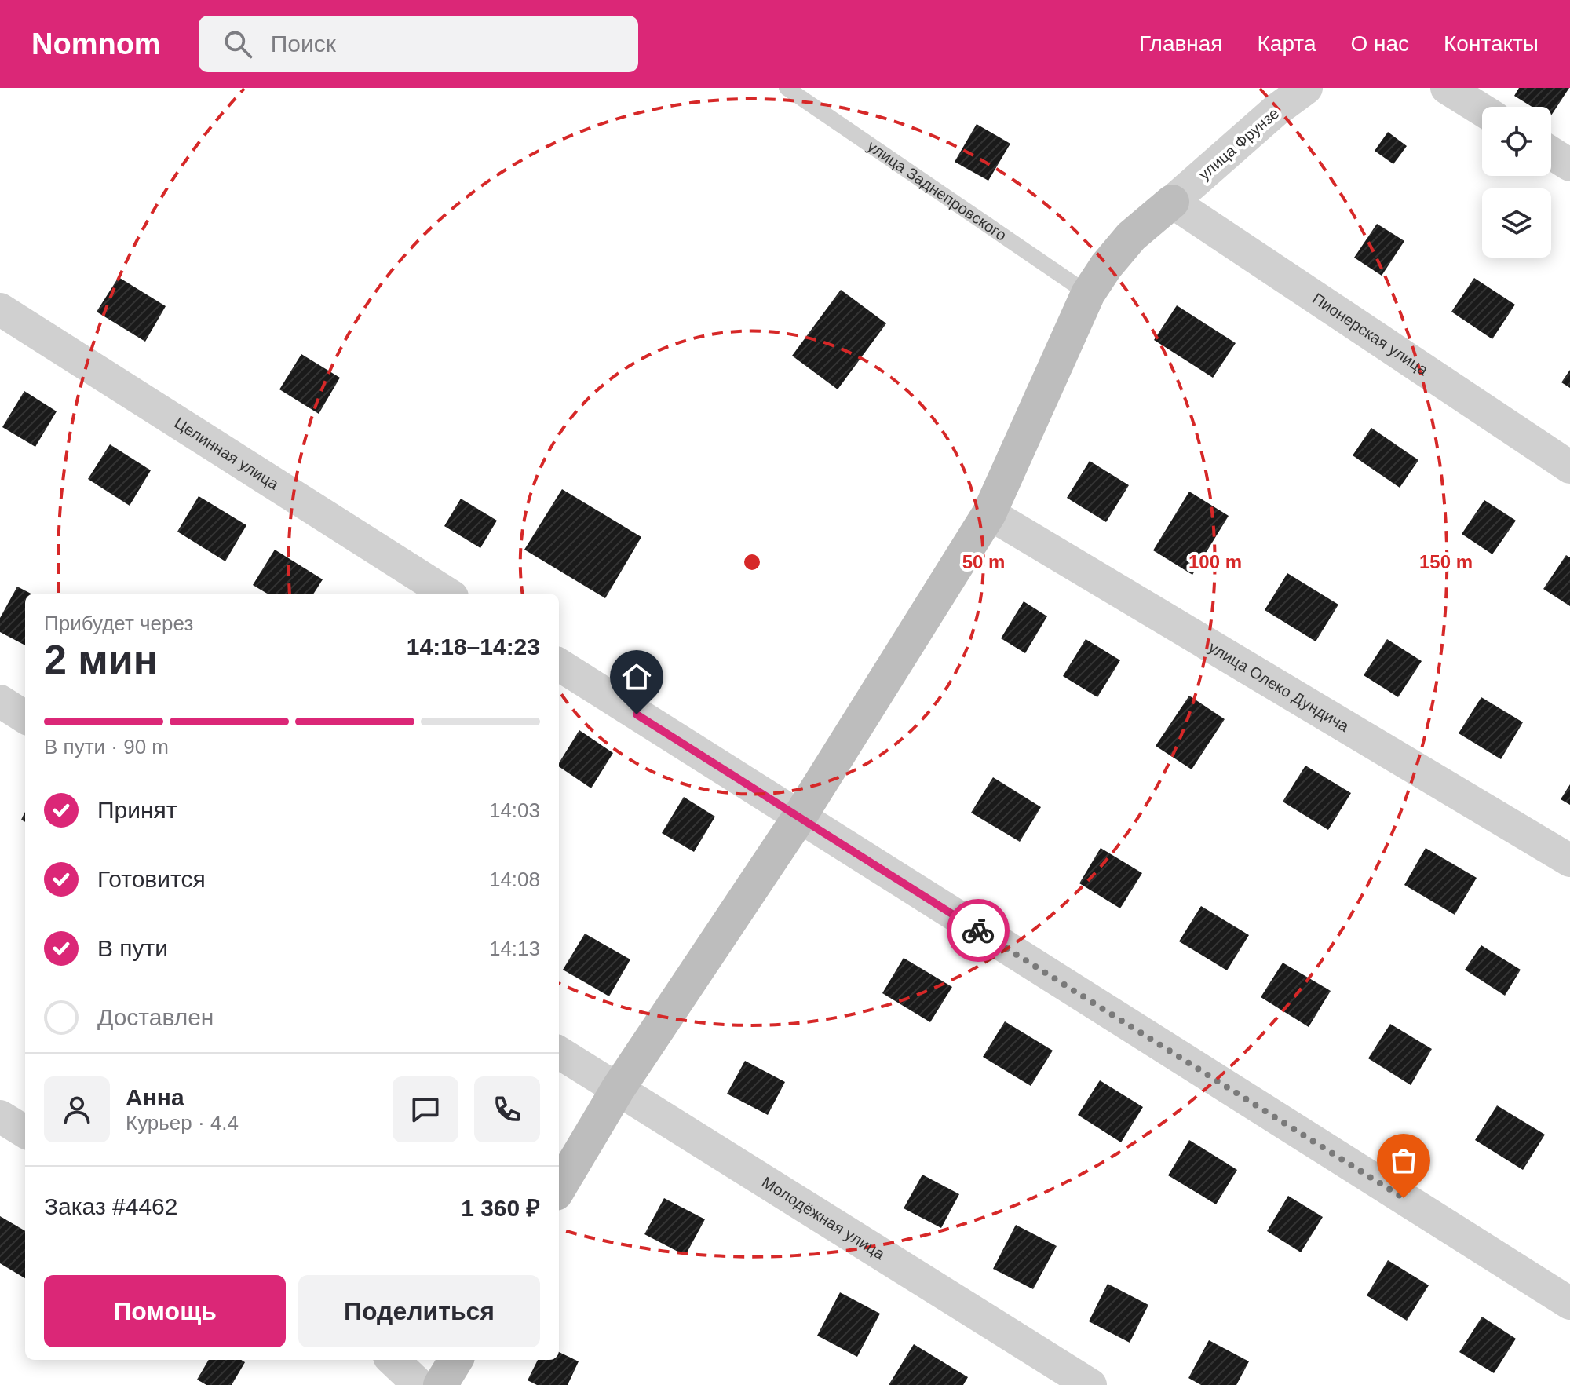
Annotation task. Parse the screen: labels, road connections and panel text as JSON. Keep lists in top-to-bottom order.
{
  "streets": {
    "street": [
      "улица Фрунзе",
      "Пионерская улица",
      "Целинная улица",
      "улица Олеко Дундича",
      "Молодёжная улица"
    ],
    "lane": ["улица Заднепровского"]
  },
  "crossings": [
    ["улица Фрунзе", "Пионерская улица"]
  ],
  "page": {
    "header": "Nomnom",
    "search": "Поиск",
    "nav": [
      "Главная",
      "Карта",
      "О нас",
      "Контакты"
    ],
    "heading": ["2 мин", "Прибудет через", "14:18–14:23"],
    "panel": [
      "Анна",
      "Курьер · 4.4",
      "Заказ #4462",
      "1 360 ₽"
    ],
    "bar": "В пути · 90 m",
    "list": [
      ["Принят", "14:03"],
      ["Готовится", "14:08"],
      ["В пути", "14:13"],
      "Доставлен"
    ],
    "buttons": ["Помощь", "Поделиться"]
  },
  "rings": ["50 m", "100 m", "150 m"]
}
